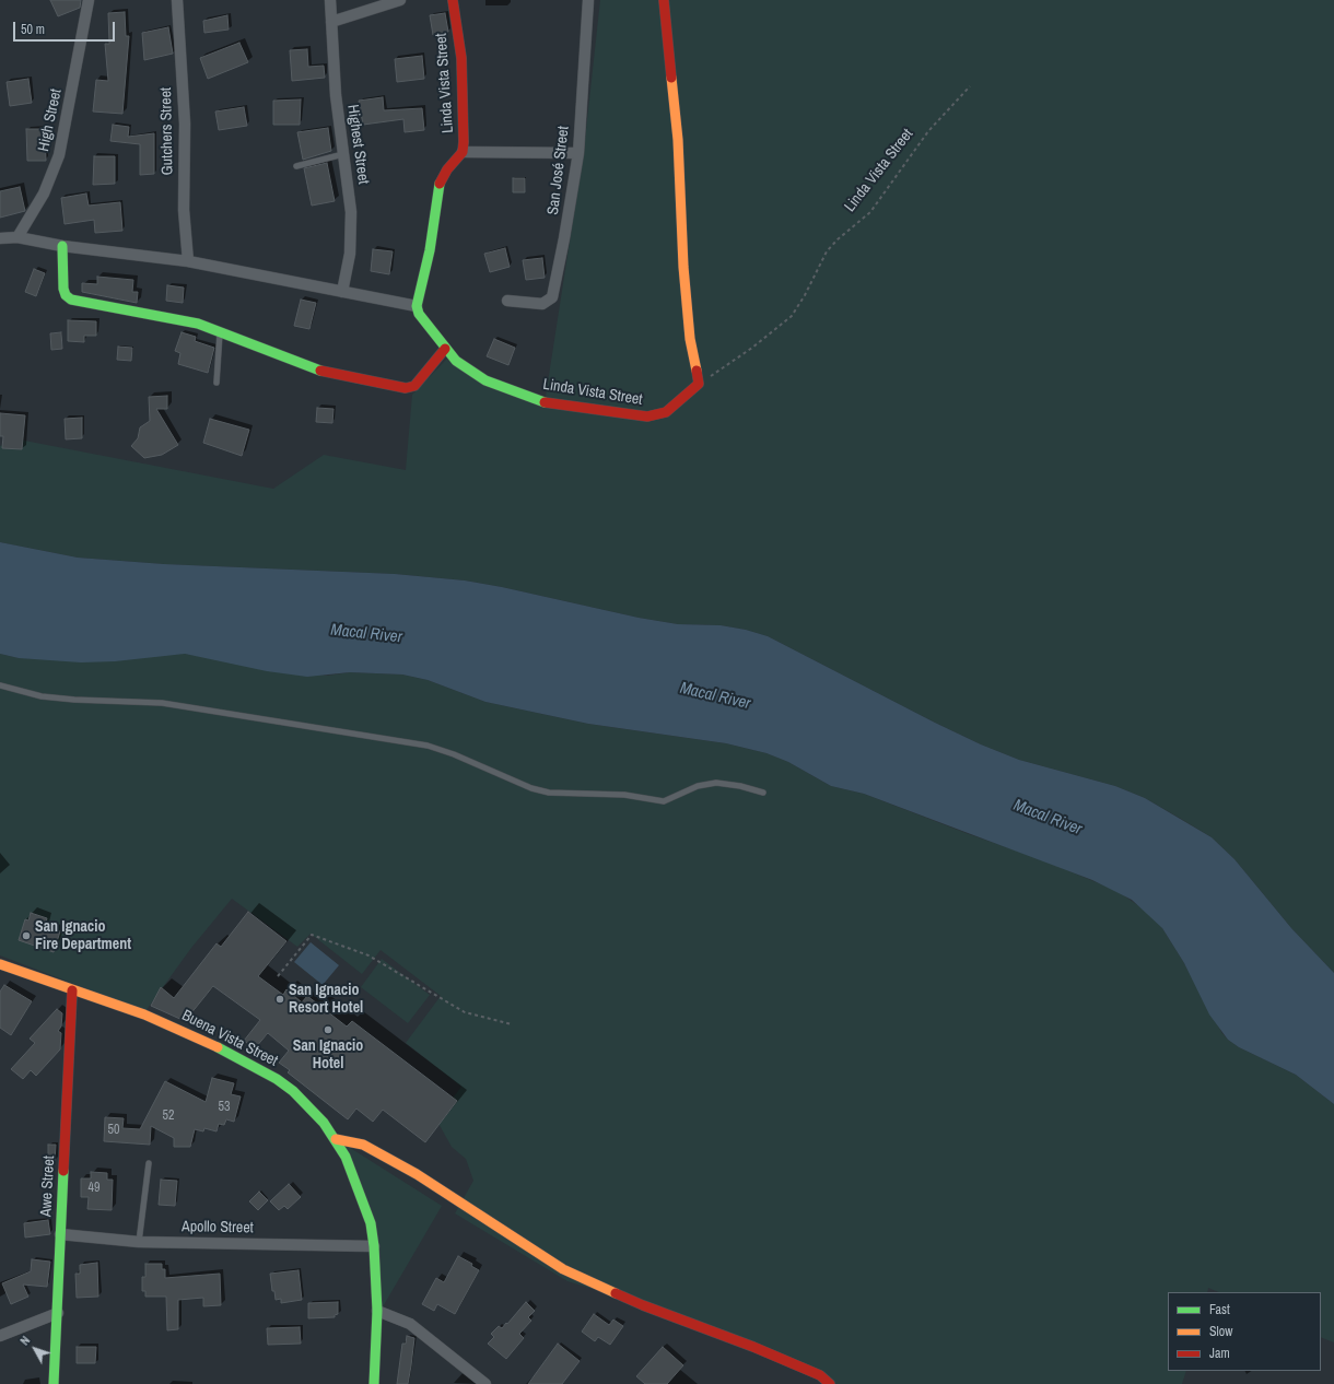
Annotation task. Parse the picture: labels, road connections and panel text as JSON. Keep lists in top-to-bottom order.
{
  "streets": {
    "street": [
      "Linda Vista Street",
      "High Street",
      "Gutchers Street",
      "Highest Street",
      "San José Street",
      "Buena Vista Street",
      "Awe Street",
      "Apollo Street"
    ]
  },
  "crossings": [
    ["Buena Vista Street", "Awe Street"],
    ["Buena Vista Street", "Apollo Street"],
    ["Awe Street", "Apollo Street"]
  ],
  "water": ["Macal River"],
  "places": ["San Ignacio Fire Department", "San Ignacio Resort Hotel", "San Ignacio Hotel"],
  "house_numbers": [
    "53",
    "52",
    "50",
    "49"
  ],
  "legend": ["Fast", "Slow", "Jam"],
  "scale_bar": "50 m",
  "north": "top left"
}
